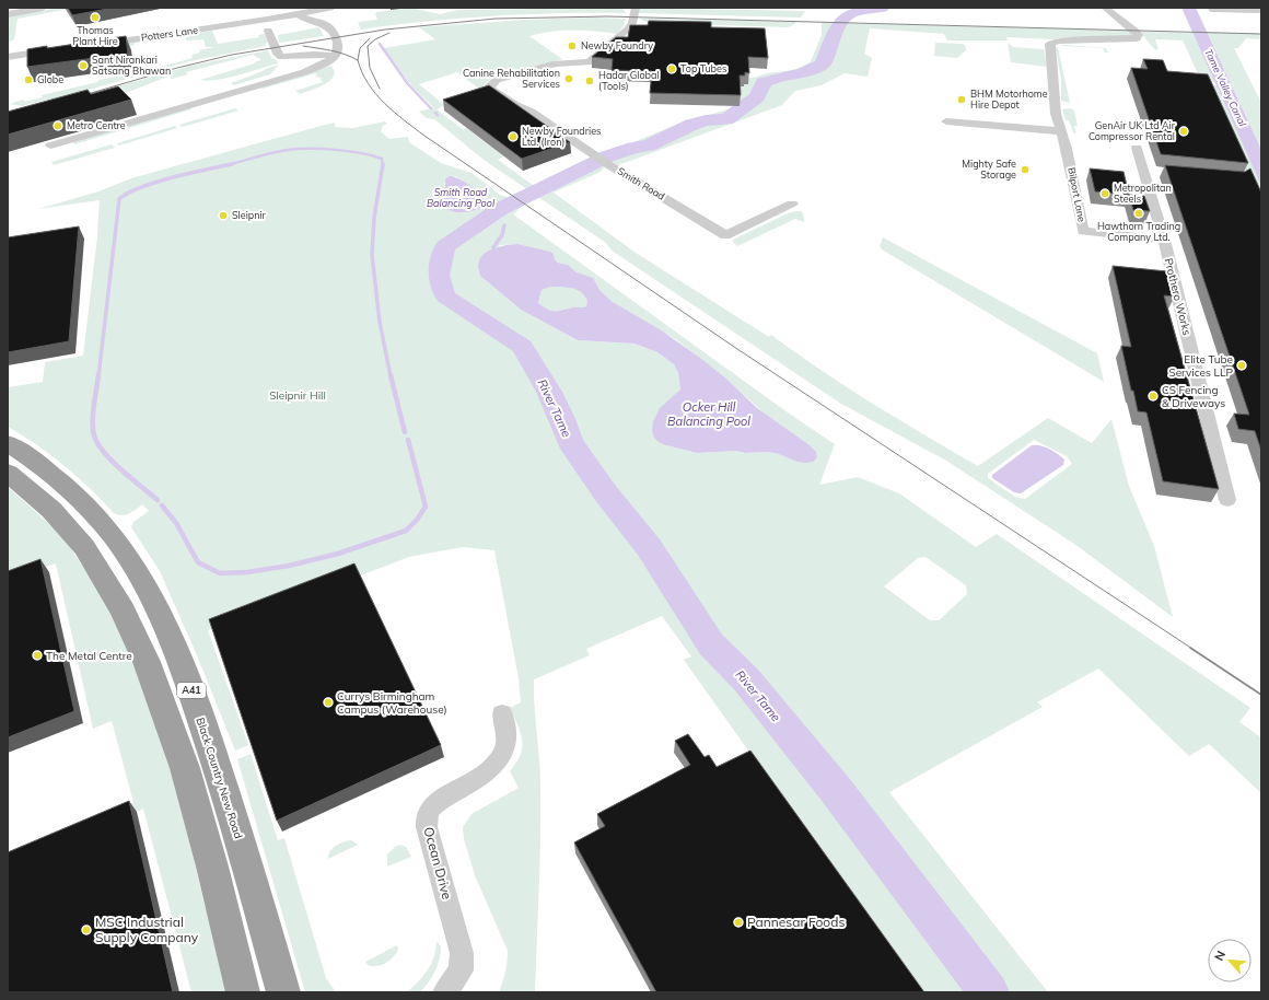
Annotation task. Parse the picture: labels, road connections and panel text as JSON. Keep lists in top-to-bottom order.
{
  "streets": {
    "highway": ["A41", "Black Country New Road"],
    "street": [
      "Potters Lane",
      "Smith Road",
      "Bilport Lane",
      "Prothero Works",
      "Ocean Drive"
    ]
  },
  "crossings": [
    ["Bilport Lane", "Prothero Works"]
  ],
  "water": [
    "Tame Valley Canal",
    "Smith Road Balancing Pool",
    "Ocker Hill Balancing Pool",
    "River Tame"
  ],
  "parks": ["Sleipnir Hill"],
  "places": [
    "Thomas Plant Hire",
    "Newby Foundry",
    "Sant Nirankari Satsang Bhawan",
    "Top Tubes",
    "Canine Rehabilitation Services",
    "Globe",
    "Hadar Global (Tools)",
    "BHM Motorhome Hire Depot",
    "Metro Centre",
    "GenAir UK Ltd Air Compressor Rental",
    "Newby Foundries Ltd. (Iron)",
    "Mighty Safe Storage",
    "Metropolitan Steels",
    "Hawthorn Trading Company Ltd.",
    "Sleipnir",
    "Elite Tube Services LLP",
    "CS Fencing & Driveways",
    "The Metal Centre",
    "Currys Birmingham Campus (Warehouse)",
    "Pannesar Foods",
    "MSC Industrial Supply Company"
  ],
  "north": "top left"
}
